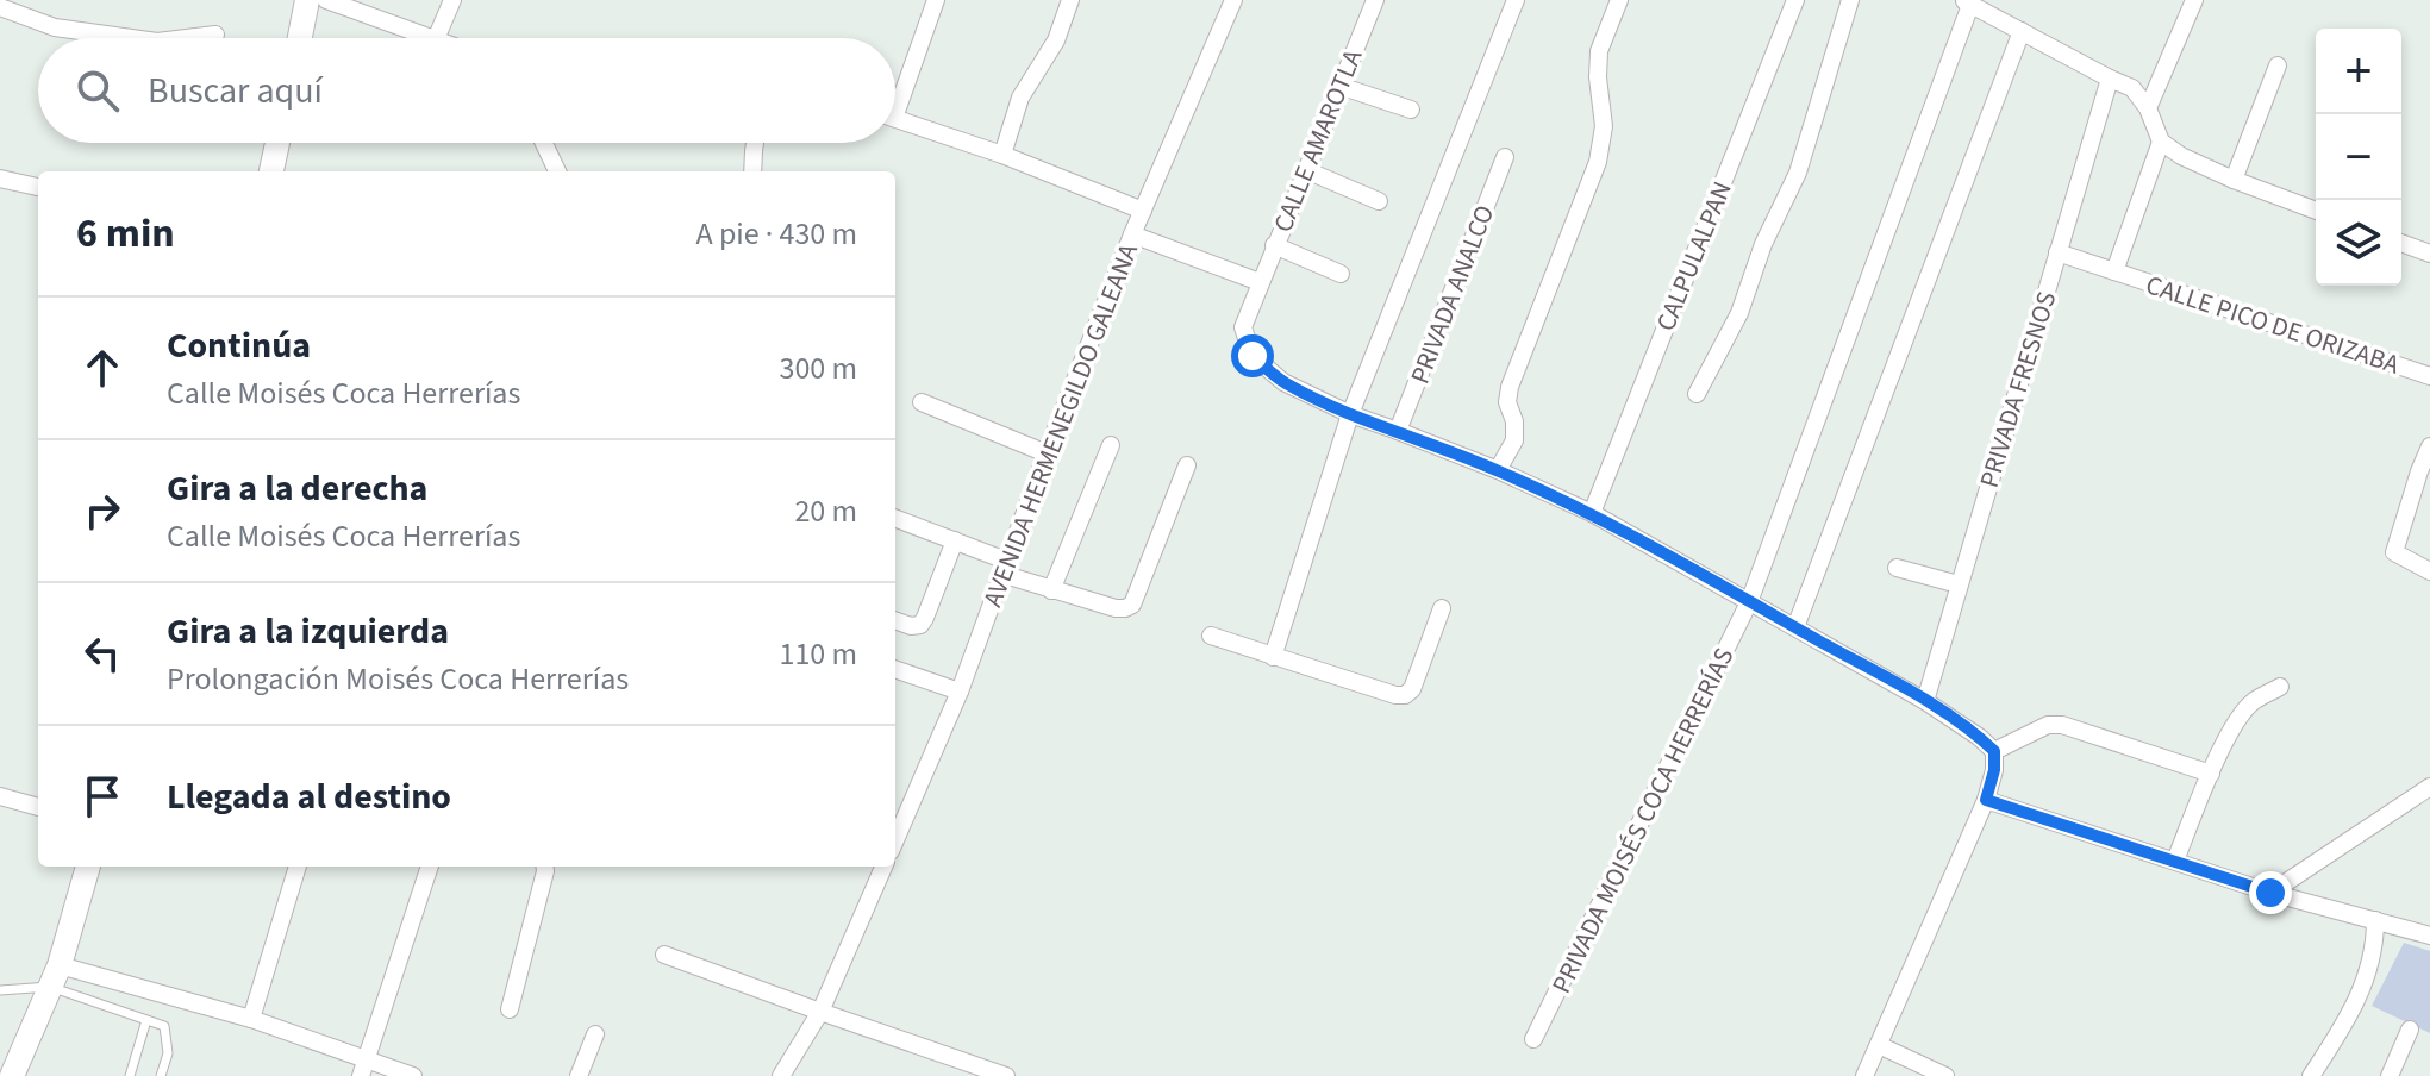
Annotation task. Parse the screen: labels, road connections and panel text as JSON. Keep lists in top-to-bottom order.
{
  "streets": {
    "street": [
      "CALLE AMAROTLA",
      "CALPULALPAN",
      "PRIVADA ANALCO",
      "CALLE PICO DE ORIZABA",
      "PRIVADA FRESNOS",
      "AVENIDA HERMENEGILDO GALEANA",
      "PRIVADA MOISÉS COCA HERRERÍAS"
    ]
  },
  "crossings": [
    ["CALLE AMAROTLA", "CALPULALPAN"],
    ["CALLE AMAROTLA", "PRIVADA ANALCO"],
    ["CALLE AMAROTLA", "PRIVADA FRESNOS"],
    ["CALLE AMAROTLA", "PRIVADA MOISÉS COCA HERRERÍAS"],
    ["CALLE PICO DE ORIZABA", "PRIVADA FRESNOS"]
  ],
  "page": {
    "map_buttons": ["+", "−"],
    "search": "Buscar aquí",
    "heading": ["6 min", "A pie · 430 m"],
    "list": [
      ["Continúa", "Calle Moisés Coca Herrerías", "300 m"],
      ["Gira a la derecha", "Calle Moisés Coca Herrerías", "20 m"],
      ["Gira a la izquierda", "Prolongación Moisés Coca Herrerías", "110 m"],
      "Llegada al destino"
    ]
  }
}
